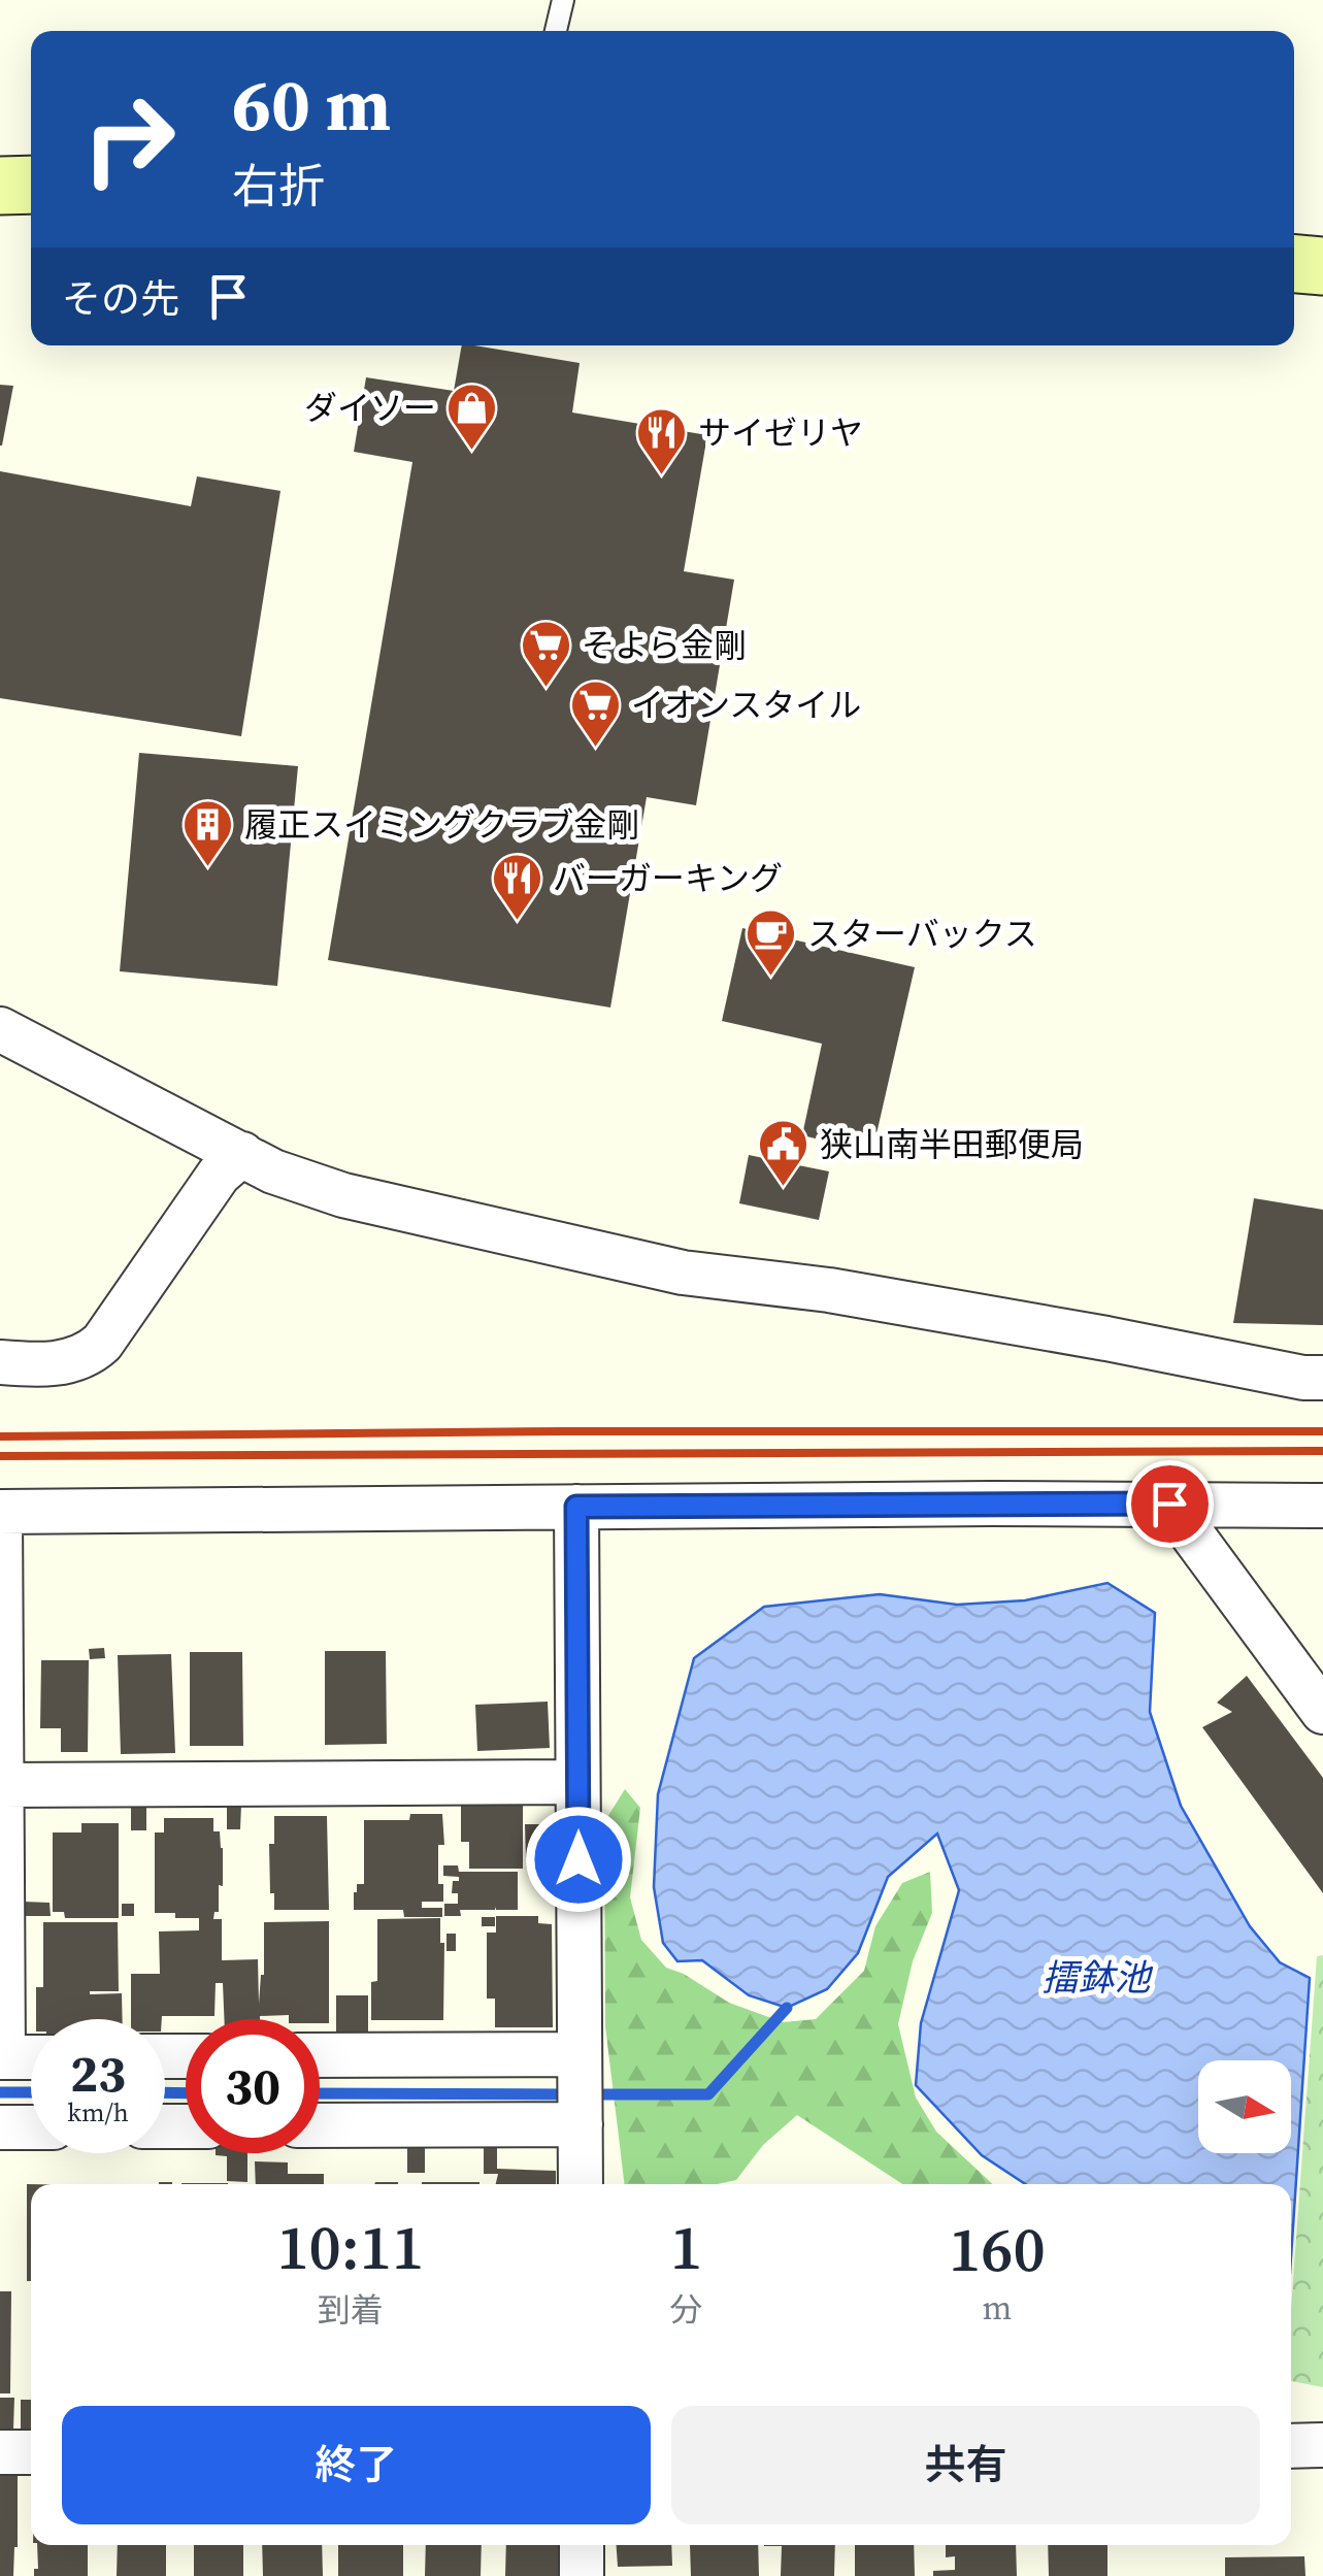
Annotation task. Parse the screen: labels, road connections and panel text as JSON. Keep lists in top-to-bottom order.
{
  "water": ["擂鉢池"],
  "places": {
    "shop": ["ダイソー"],
    "restaurant": ["サイゼリヤ", "バーガーキング"],
    "supermarket": ["そよら金剛", "イオンスタイル"],
    "building": ["履正スイミングクラブ金剛"],
    "cafe": ["スターバックス"],
    "public building": ["狭山南半田郵便局"]
  },
  "north": "right",
  "page": {
    "turn": ["60 m", "右折"],
    "then": "その先",
    "speed": "23 km/h",
    "limit": "30",
    "eta": [
      "10:11",
      "到着",
      "1",
      "分",
      "160",
      "m"
    ],
    "buttons": ["終了", "共有"]
  }
}
